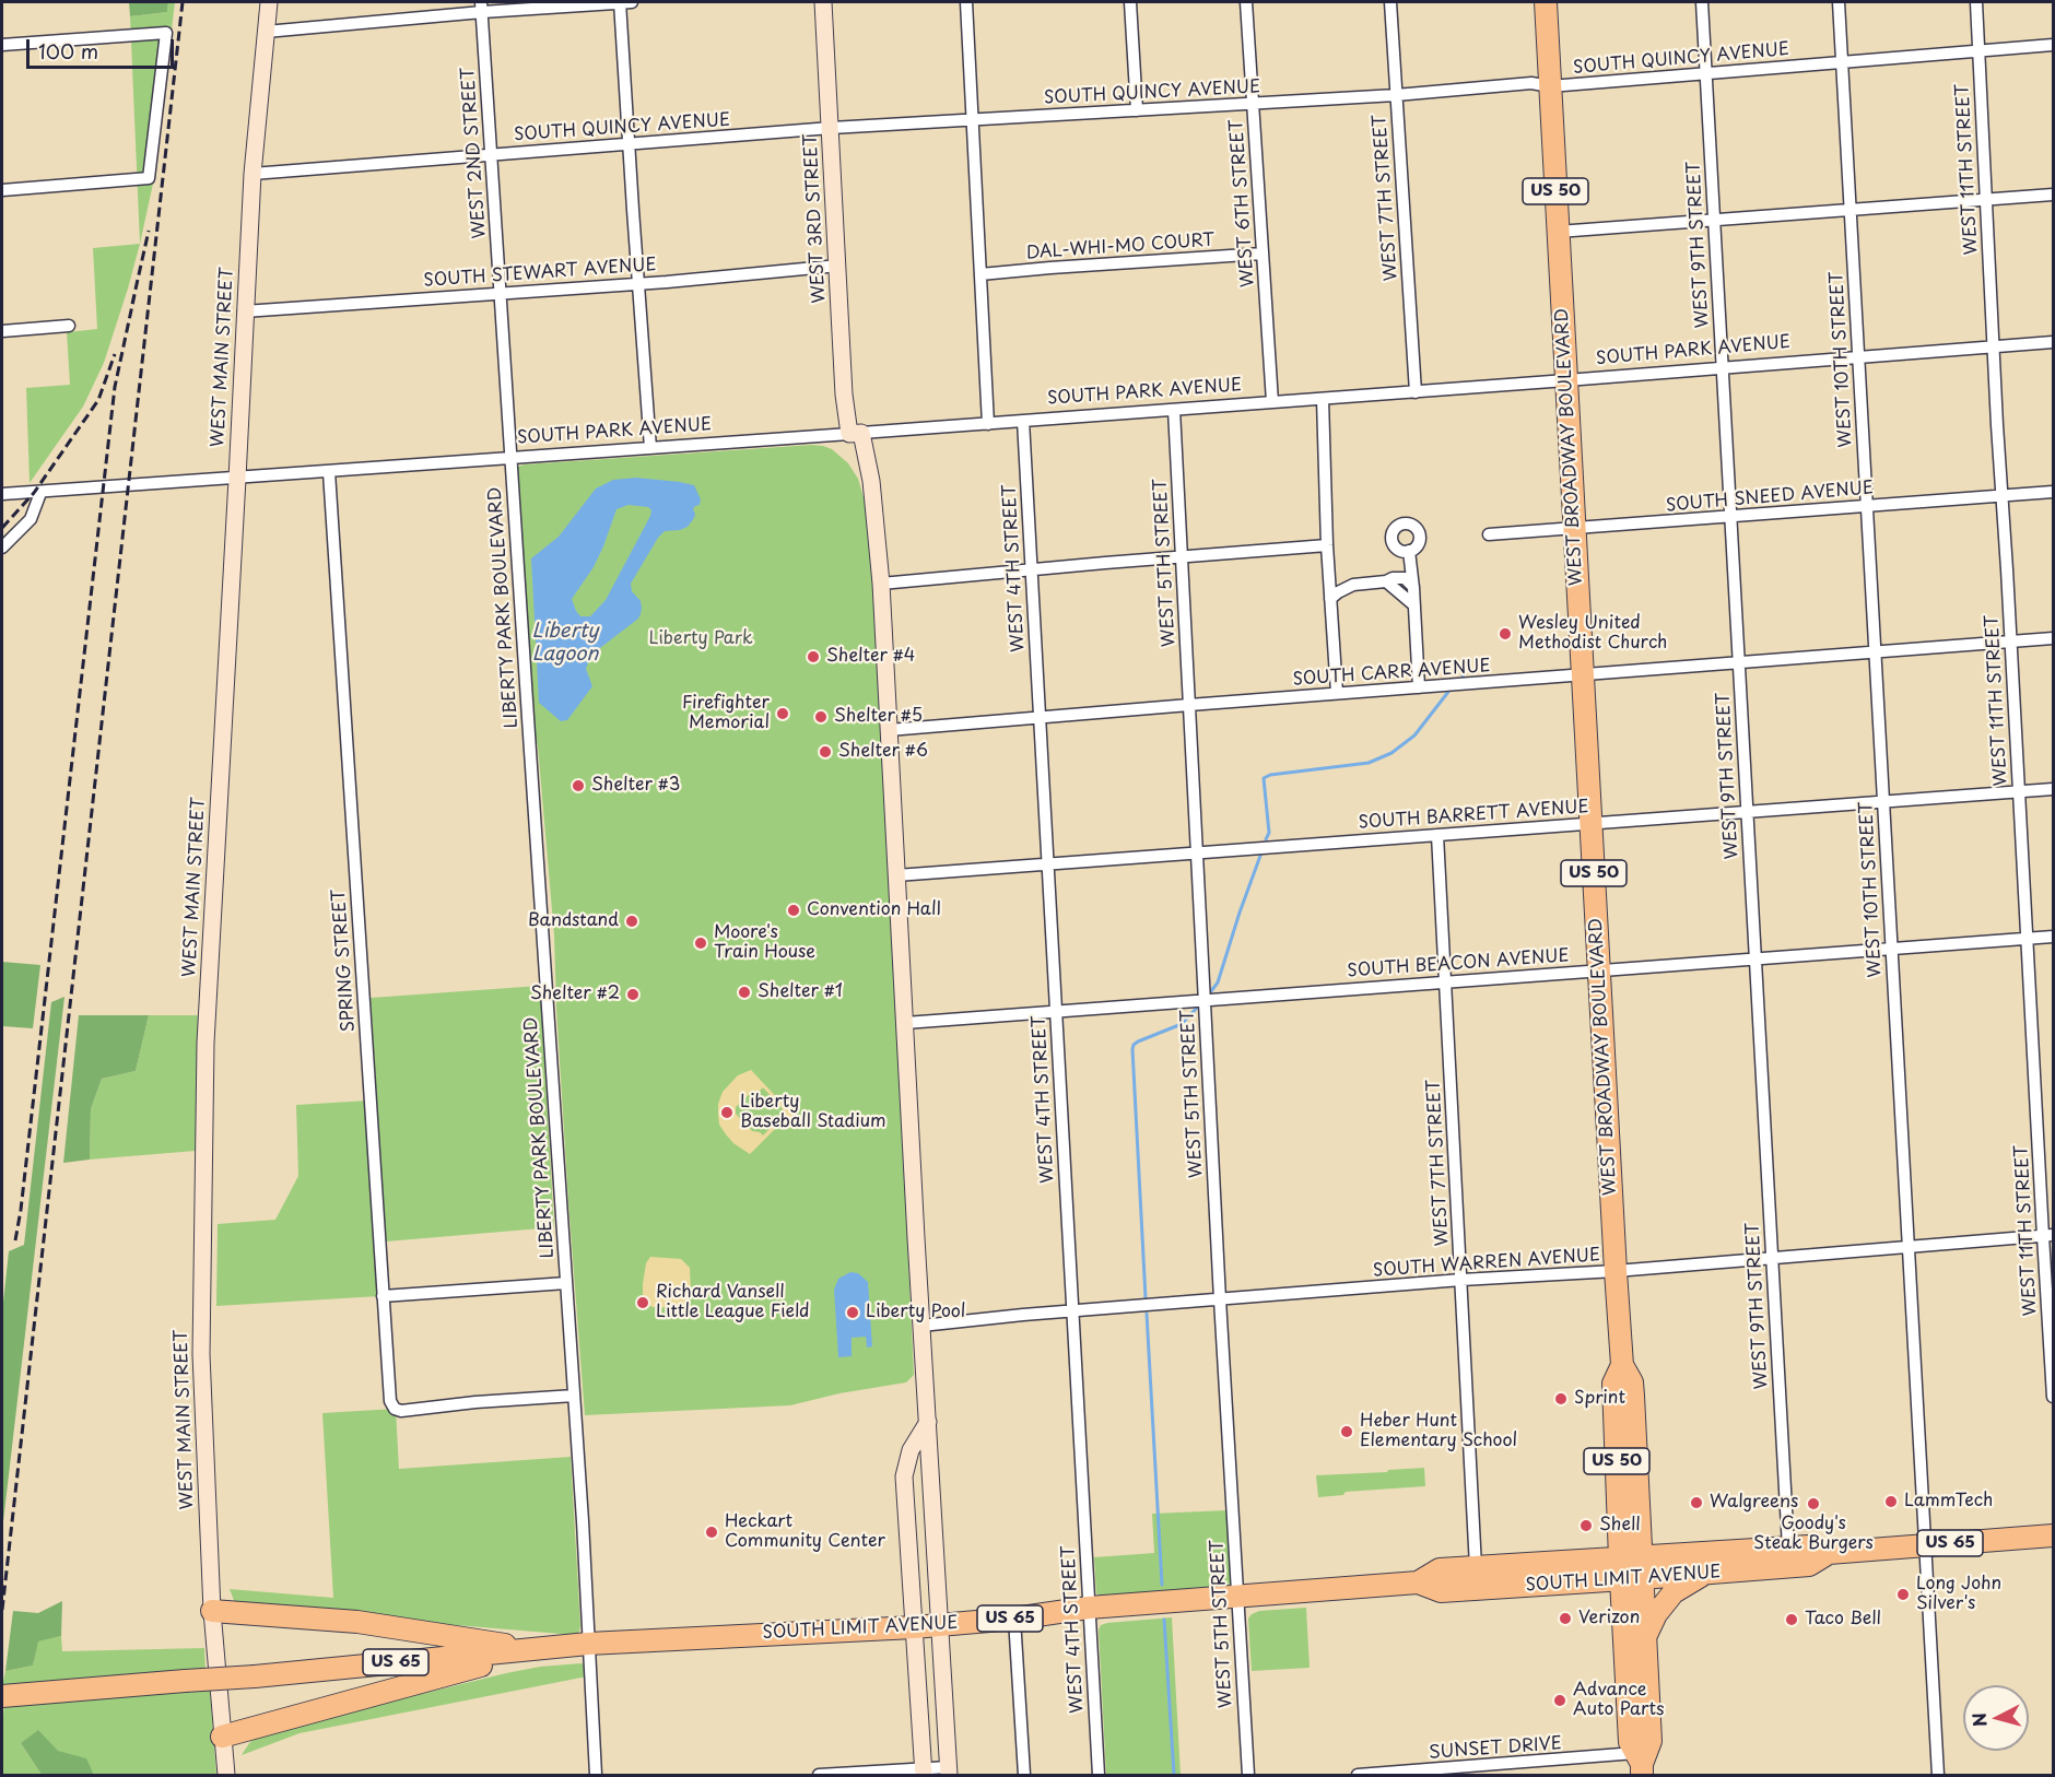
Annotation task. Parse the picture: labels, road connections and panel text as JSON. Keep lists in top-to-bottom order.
{
  "streets": {
    "highway": [
      "US 50",
      "WEST BROADWAY BOULEVARD",
      "US 65",
      "SOUTH LIMIT AVENUE"
    ],
    "street": [
      "SOUTH QUINCY AVENUE",
      "WEST 2ND STREET",
      "WEST 11TH STREET",
      "WEST 7TH STREET",
      "WEST 6TH STREET",
      "WEST 3RD STREET",
      "WEST 9TH STREET",
      "DAL-WHI-MO COURT",
      "SOUTH STEWART AVENUE",
      "SOUTH PARK AVENUE",
      "WEST MAIN STREET",
      "WEST 10TH STREET",
      "SOUTH SNEED AVENUE",
      "WEST 5TH STREET",
      "WEST 4TH STREET",
      "LIBERTY PARK BOULEVARD",
      "SOUTH CARR AVENUE",
      "SOUTH BARRETT AVENUE",
      "SPRING STREET",
      "SOUTH BEACON AVENUE",
      "SOUTH WARREN AVENUE",
      "SUNSET DRIVE"
    ]
  },
  "crossings": [
    ["SOUTH QUINCY AVENUE", "WEST 2ND STREET"],
    ["SOUTH QUINCY AVENUE", "WEST 11TH STREET"],
    ["SOUTH QUINCY AVENUE", "WEST 7TH STREET"],
    ["SOUTH QUINCY AVENUE", "WEST 6TH STREET"],
    ["SOUTH QUINCY AVENUE", "WEST 3RD STREET"],
    ["SOUTH QUINCY AVENUE", "WEST 9TH STREET"],
    ["SOUTH QUINCY AVENUE", "WEST MAIN STREET"],
    ["SOUTH QUINCY AVENUE", "WEST 10TH STREET"],
    ["SOUTH QUINCY AVENUE", "WEST BROADWAY BOULEVARD"],
    ["WEST 2ND STREET", "SOUTH STEWART AVENUE"],
    ["WEST 2ND STREET", "SOUTH PARK AVENUE"],
    ["WEST 2ND STREET", "LIBERTY PARK BOULEVARD"],
    ["WEST 11TH STREET", "SOUTH PARK AVENUE"],
    ["WEST 11TH STREET", "SOUTH SNEED AVENUE"],
    ["WEST 11TH STREET", "SOUTH CARR AVENUE"],
    ["WEST 11TH STREET", "SOUTH BARRETT AVENUE"],
    ["WEST 11TH STREET", "SOUTH BEACON AVENUE"],
    ["WEST 11TH STREET", "SOUTH WARREN AVENUE"],
    ["WEST 7TH STREET", "SOUTH PARK AVENUE"],
    ["WEST 7TH STREET", "SOUTH BARRETT AVENUE"],
    ["WEST 7TH STREET", "SOUTH BEACON AVENUE"],
    ["WEST 7TH STREET", "SOUTH WARREN AVENUE"],
    ["WEST 7TH STREET", "SOUTH LIMIT AVENUE"],
    ["WEST 6TH STREET", "DAL-WHI-MO COURT"],
    ["WEST 6TH STREET", "SOUTH PARK AVENUE"],
    ["WEST 3RD STREET", "SOUTH STEWART AVENUE"],
    ["WEST 3RD STREET", "SOUTH PARK AVENUE"],
    ["WEST 3RD STREET", "SOUTH CARR AVENUE"],
    ["WEST 3RD STREET", "SOUTH BARRETT AVENUE"],
    ["WEST 3RD STREET", "SOUTH BEACON AVENUE"],
    ["WEST 3RD STREET", "SOUTH WARREN AVENUE"],
    ["WEST 3RD STREET", "SOUTH LIMIT AVENUE"],
    ["WEST 9TH STREET", "SOUTH PARK AVENUE"],
    ["WEST 9TH STREET", "SOUTH SNEED AVENUE"],
    ["WEST 9TH STREET", "SOUTH CARR AVENUE"],
    ["WEST 9TH STREET", "SOUTH BARRETT AVENUE"],
    ["WEST 9TH STREET", "SOUTH BEACON AVENUE"],
    ["WEST 9TH STREET", "SOUTH WARREN AVENUE"],
    ["WEST 9TH STREET", "SOUTH LIMIT AVENUE"],
    ["SOUTH STEWART AVENUE", "WEST MAIN STREET"],
    ["SOUTH PARK AVENUE", "WEST MAIN STREET"],
    ["SOUTH PARK AVENUE", "WEST 10TH STREET"],
    ["SOUTH PARK AVENUE", "WEST BROADWAY BOULEVARD"],
    ["SOUTH PARK AVENUE", "WEST 5TH STREET"],
    ["SOUTH PARK AVENUE", "WEST 4TH STREET"],
    ["SOUTH PARK AVENUE", "LIBERTY PARK BOULEVARD"],
    ["SOUTH PARK AVENUE", "SPRING STREET"],
    ["WEST 10TH STREET", "SOUTH SNEED AVENUE"],
    ["WEST 10TH STREET", "SOUTH CARR AVENUE"],
    ["WEST 10TH STREET", "SOUTH BARRETT AVENUE"],
    ["WEST 10TH STREET", "SOUTH BEACON AVENUE"],
    ["WEST 10TH STREET", "SOUTH WARREN AVENUE"],
    ["WEST 10TH STREET", "SOUTH LIMIT AVENUE"],
    ["WEST BROADWAY BOULEVARD", "SOUTH SNEED AVENUE"],
    ["WEST BROADWAY BOULEVARD", "SOUTH CARR AVENUE"],
    ["WEST BROADWAY BOULEVARD", "SOUTH BARRETT AVENUE"],
    ["WEST BROADWAY BOULEVARD", "SOUTH BEACON AVENUE"],
    ["WEST BROADWAY BOULEVARD", "SOUTH WARREN AVENUE"],
    ["WEST BROADWAY BOULEVARD", "SOUTH LIMIT AVENUE"],
    ["WEST BROADWAY BOULEVARD", "SUNSET DRIVE"],
    ["WEST 5TH STREET", "SOUTH CARR AVENUE"],
    ["WEST 5TH STREET", "SOUTH BARRETT AVENUE"],
    ["WEST 5TH STREET", "SOUTH BEACON AVENUE"],
    ["WEST 5TH STREET", "SOUTH WARREN AVENUE"],
    ["WEST 5TH STREET", "SOUTH LIMIT AVENUE"],
    ["WEST 4TH STREET", "SOUTH CARR AVENUE"],
    ["WEST 4TH STREET", "SOUTH BARRETT AVENUE"],
    ["WEST 4TH STREET", "SOUTH BEACON AVENUE"],
    ["WEST 4TH STREET", "SOUTH WARREN AVENUE"],
    ["WEST 4TH STREET", "SOUTH LIMIT AVENUE"],
    ["LIBERTY PARK BOULEVARD", "SPRING STREET"],
    ["LIBERTY PARK BOULEVARD", "SOUTH LIMIT AVENUE"],
    ["US 65", "SOUTH LIMIT AVENUE"]
  ],
  "water": ["Liberty Lagoon"],
  "parks": ["Liberty Park"],
  "places": [
    "Wesley United Methodist Church",
    "Shelter #4",
    "Firefighter Memorial",
    "Shelter #5",
    "Shelter #6",
    "Shelter #3",
    "Convention Hall",
    "Bandstand",
    "Moore's Train House",
    "Shelter #1",
    "Shelter #2",
    "Liberty Baseball Stadium",
    "Richard Vansell Little League Field",
    "Liberty Pool",
    "Sprint",
    "Heber Hunt Elementary School",
    "LammTech",
    "Walgreens",
    "Goody's Steak Burgers",
    "Shell",
    "Heckart Community Center",
    "Long John Silver's",
    "Verizon",
    "Taco Bell",
    "Advance Auto Parts"
  ],
  "scale_bar": "100 m",
  "north": "left"
}
